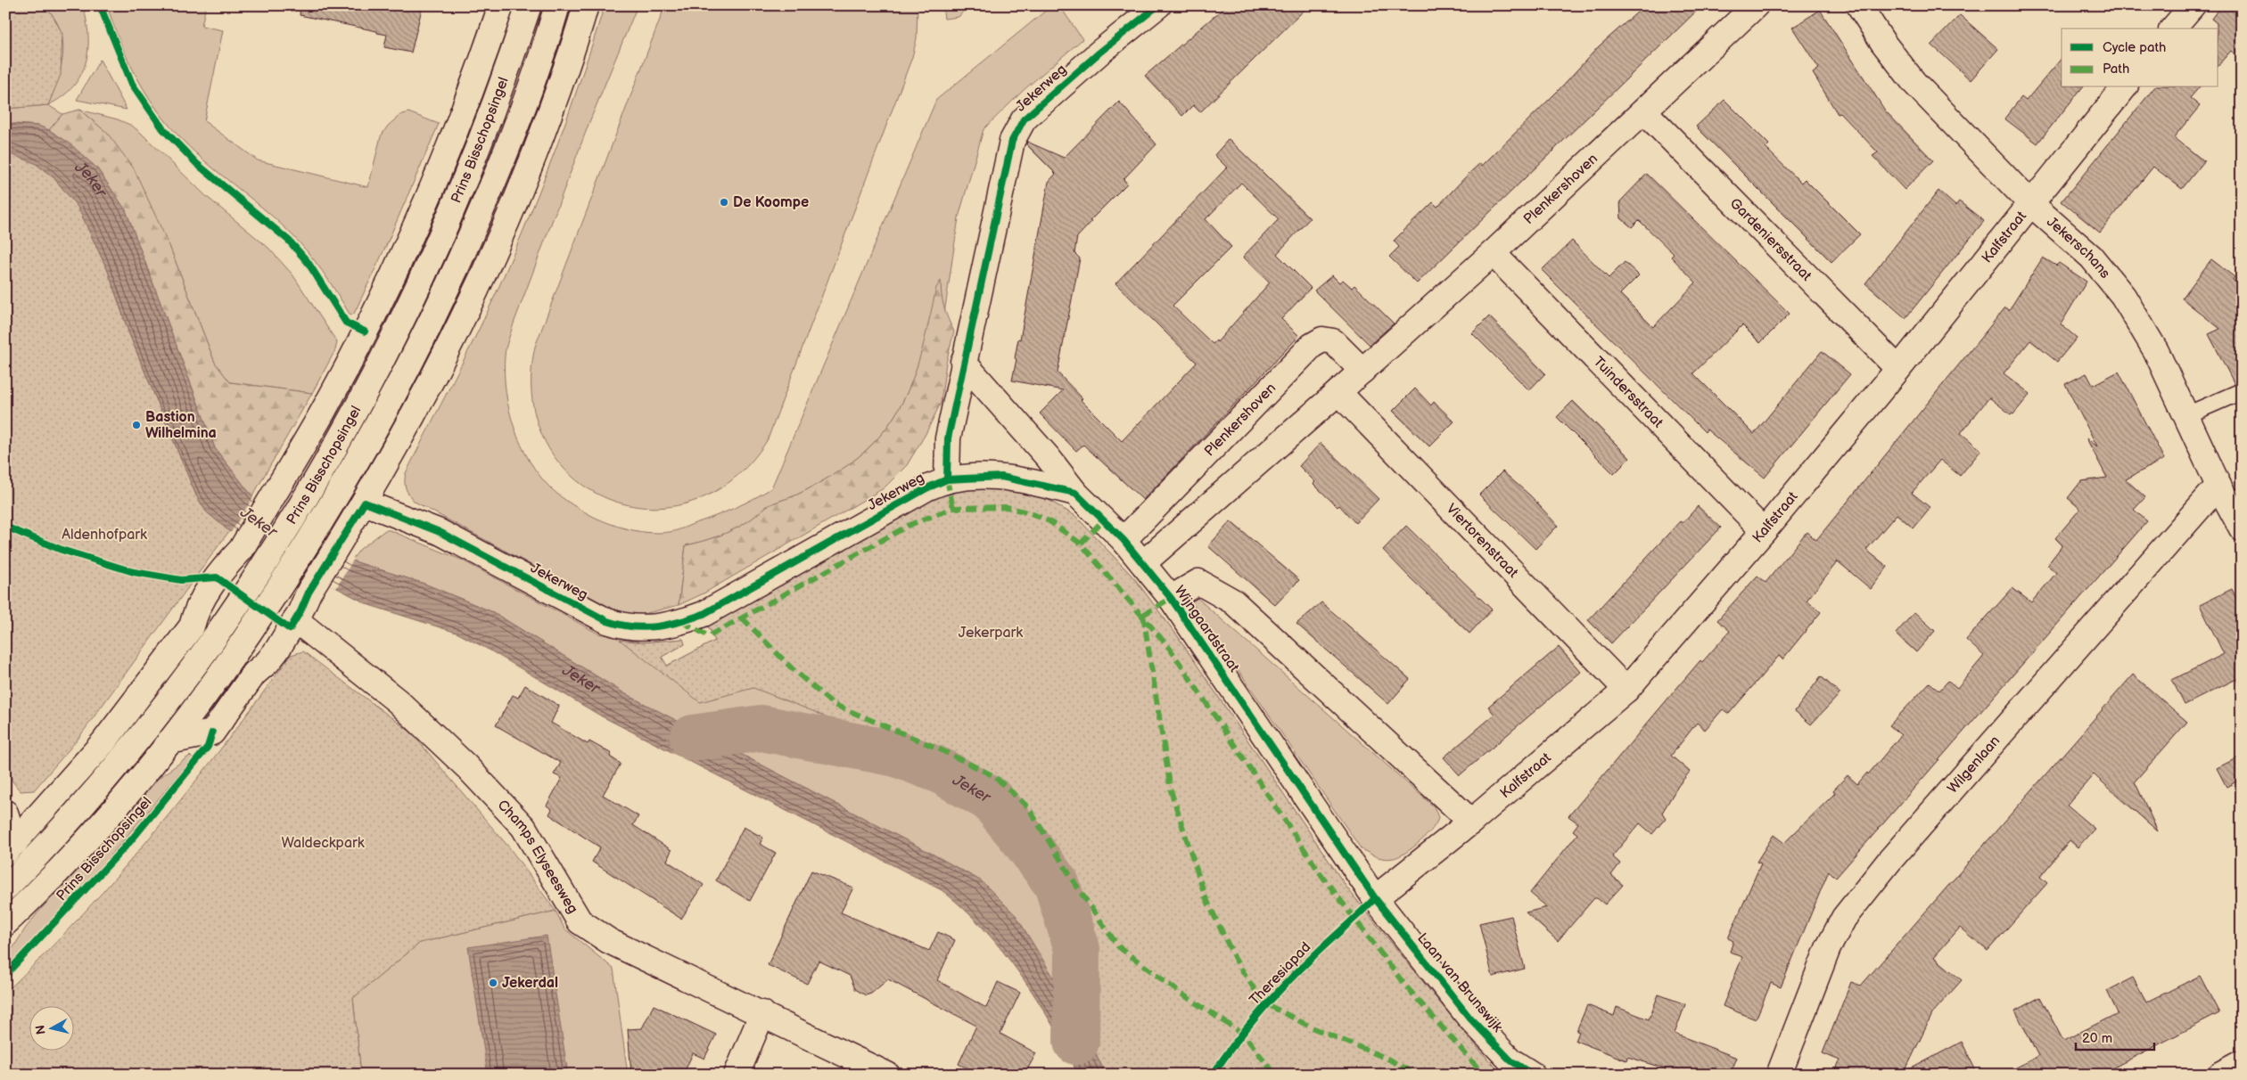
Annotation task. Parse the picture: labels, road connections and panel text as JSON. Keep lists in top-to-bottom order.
{
  "streets": {
    "street": [
      "Jekerweg",
      "Prins Bisschopsingel",
      "Plenkershoven",
      "Kalfstraat",
      "Gardeniersstraat",
      "Jekerschans",
      "Tuindersstraat",
      "Viertorenstraat",
      "Wijngaardstraat",
      "Wilgenlaan",
      "Champs Elyseesweg",
      "Laan van Brunswijk"
    ],
    "cycle path": ["Theresiapad"]
  },
  "crossings": [
    ["Jekerweg", "Wijngaardstraat"],
    ["Plenkershoven", "Gardeniersstraat"],
    ["Plenkershoven", "Tuindersstraat"],
    ["Plenkershoven", "Viertorenstraat"],
    ["Plenkershoven", "Wijngaardstraat"],
    ["Kalfstraat", "Gardeniersstraat"],
    ["Kalfstraat", "Jekerschans"],
    ["Kalfstraat", "Tuindersstraat"],
    ["Kalfstraat", "Viertorenstraat"],
    ["Kalfstraat", "Wijngaardstraat"],
    ["Kalfstraat", "Laan van Brunswijk"],
    ["Jekerschans", "Wilgenlaan"],
    ["Wijngaardstraat", "Laan van Brunswijk"]
  ],
  "water": ["Jeker"],
  "parks": ["Aldenhofpark", "Jekerpark", "Waldeckpark"],
  "places": ["De Koompe", "Bastion Wilhelmina", "Jekerdal"],
  "legend": ["Cycle path", "Path"],
  "scale_bar": "20 m",
  "north": "left"
}
